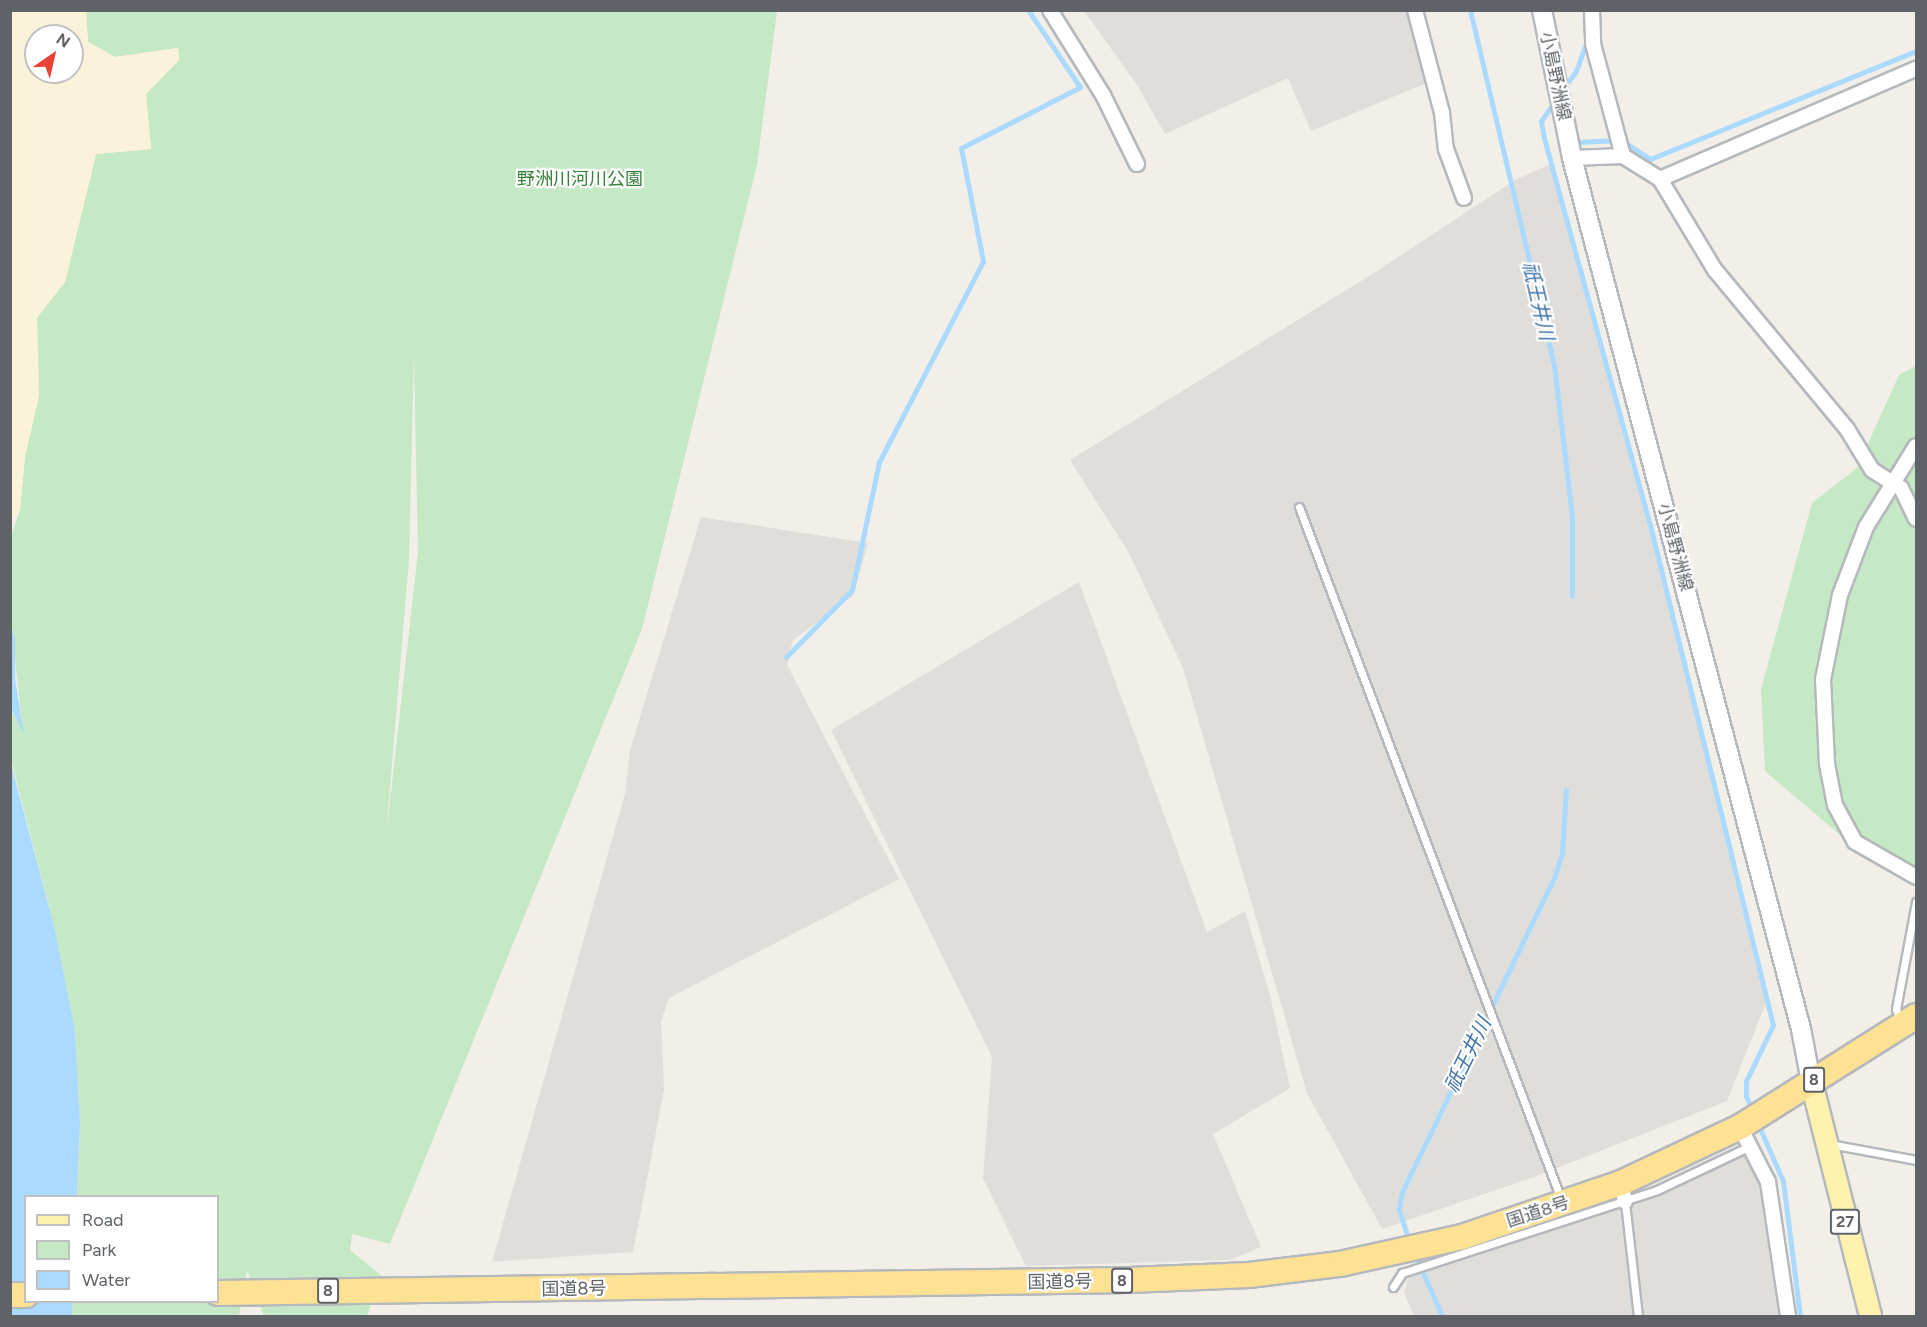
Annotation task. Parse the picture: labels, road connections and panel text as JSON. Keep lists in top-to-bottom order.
{
  "streets": {
    "highway": ["8", "国道8号"],
    "main road": ["小島野洲線", "27"]
  },
  "crossings": [
    ["小島野洲線", "国道8号"],
    ["小島野洲線", "27"],
    ["国道8号", "27"]
  ],
  "water": ["祇王井川"],
  "parks": ["野洲川河川公園"],
  "legend": ["Road", "Park", "Water"],
  "north": "top right"
}
